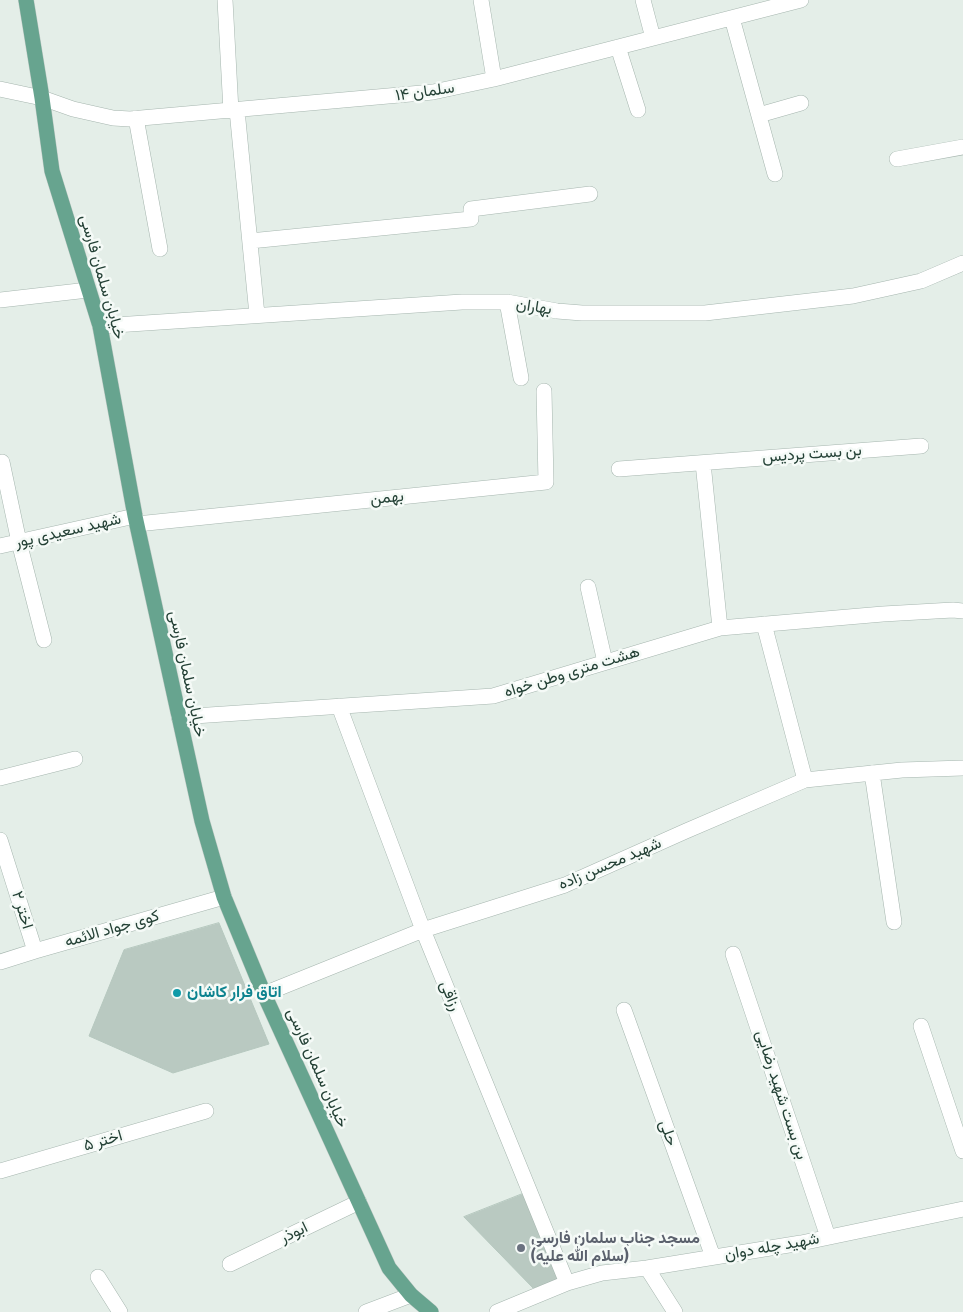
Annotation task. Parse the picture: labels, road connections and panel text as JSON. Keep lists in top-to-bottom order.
{
  "streets": {
    "main road": ["خیابان سلمان فارسی"],
    "street": [
      "سلمان ۱۴",
      "بهاران",
      "بن بست پردیس",
      "بهمن",
      "شهید سعیدی پور",
      "هشت متری وطن خواه",
      "شهید محسن زاده",
      "اختر ۲",
      "کوی جواد الائمه",
      "رزاقی",
      "بن بست شهید رضایی",
      "حلی",
      "اختر ۵",
      "ابوذر",
      "شهید چله دوان"
    ]
  },
  "crossings": [
    ["سلمان ۱۴", "خیابان سلمان فارسی"],
    ["خیابان سلمان فارسی", "بهاران"],
    ["خیابان سلمان فارسی", "بهمن"],
    ["خیابان سلمان فارسی", "شهید سعیدی پور"],
    ["خیابان سلمان فارسی", "هشت متری وطن خواه"],
    ["خیابان سلمان فارسی", "شهید محسن زاده"],
    ["خیابان سلمان فارسی", "کوی جواد الائمه"],
    ["خیابان سلمان فارسی", "ابوذر"],
    ["بهمن", "شهید سعیدی پور"],
    ["هشت متری وطن خواه", "رزاقی"],
    ["شهید محسن زاده", "رزاقی"],
    ["اختر ۲", "کوی جواد الائمه"],
    ["رزاقی", "شهید چله دوان"],
    ["بن بست شهید رضایی", "شهید چله دوان"],
    ["حلی", "شهید چله دوان"]
  ],
  "places": ["اتاق فرار کاشان", "مسجد جناب سلمان فارسی (سلام الله علیه)"]
}
